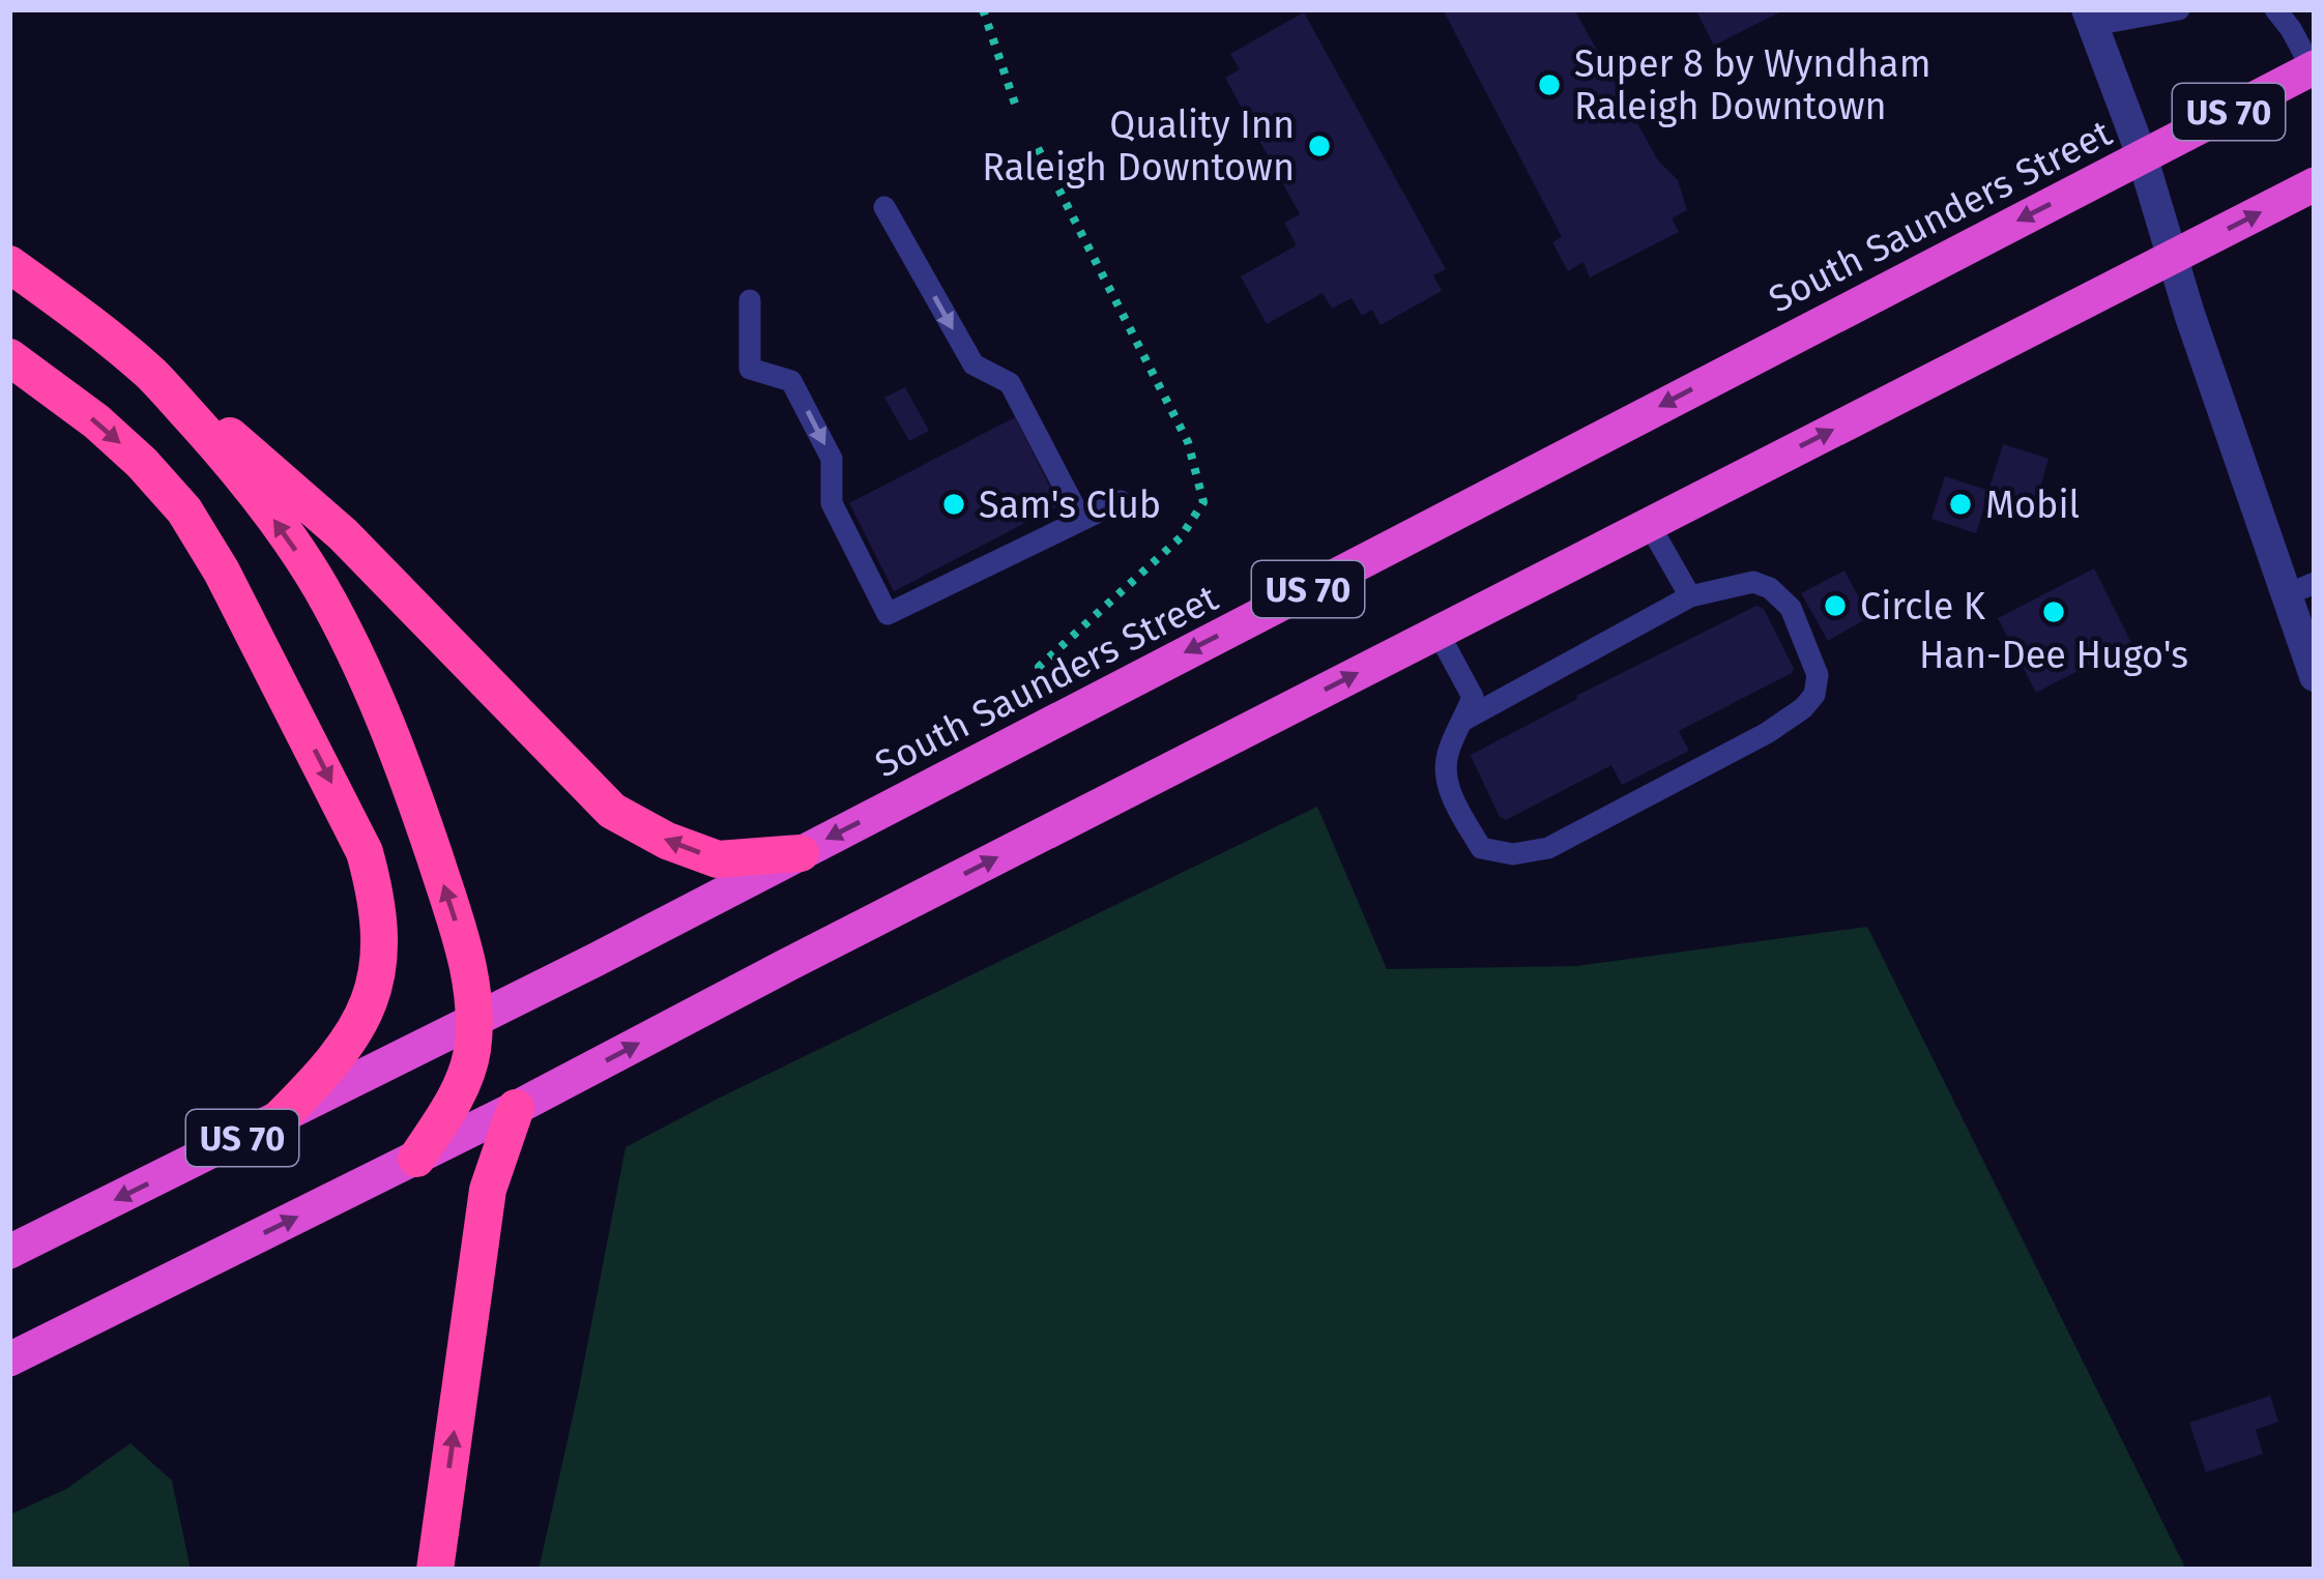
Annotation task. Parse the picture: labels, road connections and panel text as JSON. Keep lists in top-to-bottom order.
{
  "streets": {
    "highway": ["US 70", "South Saunders Street"]
  },
  "places": [
    "Super 8 by Wyndham Raleigh Downtown",
    "Quality Inn Raleigh Downtown",
    "Sam's Club",
    "Mobil",
    "Circle K",
    "Han-Dee Hugo's"
  ]
}
